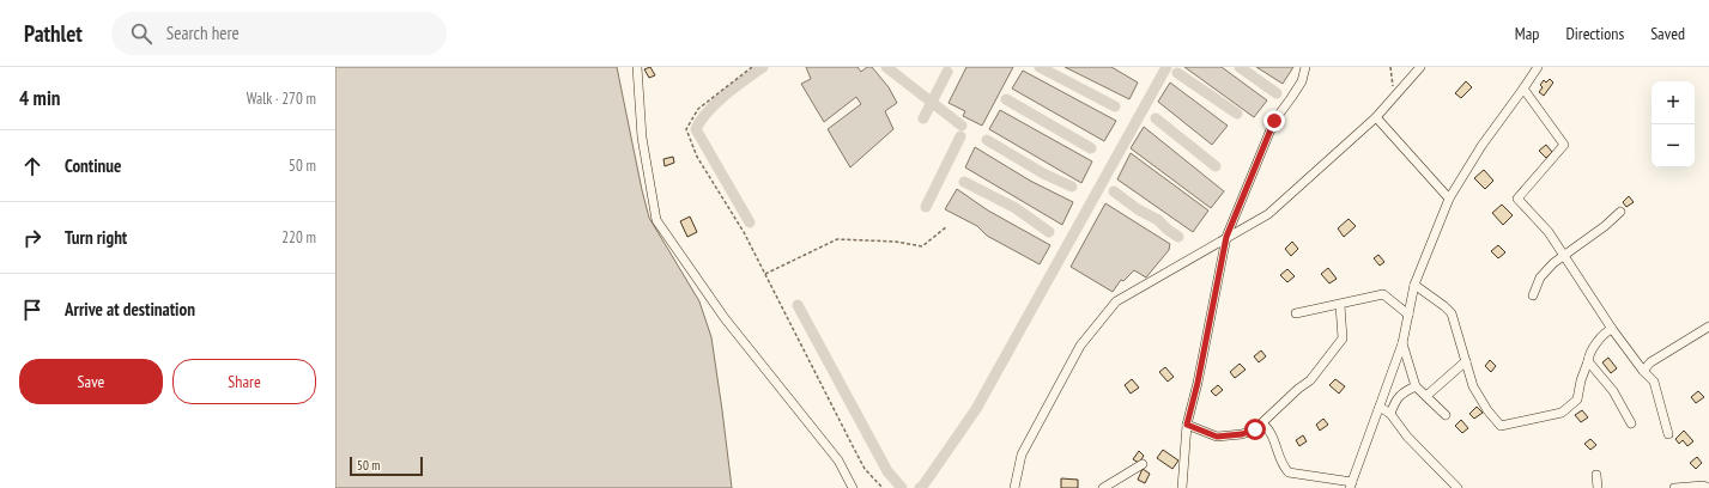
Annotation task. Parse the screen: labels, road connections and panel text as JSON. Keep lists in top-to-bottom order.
{
  "scale_bar": "50 m",
  "page": {
    "header": "Pathlet",
    "search": "Search here",
    "nav": ["Map", "Directions", "Saved"],
    "heading": ["4 min", "Walk · 270 m"],
    "map_buttons": ["+", "−"],
    "list": [
      ["Continue", "50 m"],
      ["Turn right", "220 m"],
      "Arrive at destination"
    ],
    "buttons": ["Save", "Share"],
    "scale": "50 m"
  }
}
